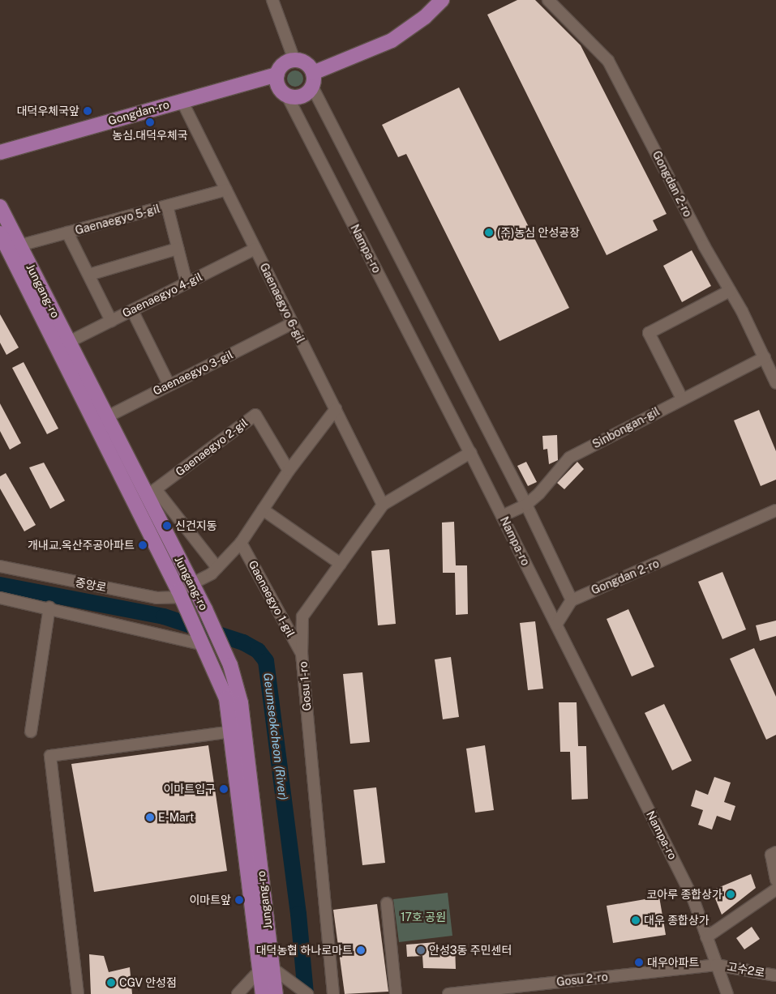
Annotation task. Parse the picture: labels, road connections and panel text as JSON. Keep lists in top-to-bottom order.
{
  "streets": {
    "main road": ["Gongdan-ro", "Jungang-ro"],
    "street": [
      "Gongdan 2-ro",
      "Gaenaegyo 5-gil",
      "Nampa-ro",
      "Gaenaegyo 4-gil",
      "Gaenaegyo 6-gil",
      "Gaenaegyo 3-gil",
      "Sinbongan-gil",
      "Gaenaegyo 2-gil",
      "중앙로",
      "Gaenaegyo 1-gil",
      "Gosu 1-ro",
      "고수2로",
      "Gosu 2-ro"
    ]
  },
  "crossings": [
    ["Gongdan-ro", "Nampa-ro"],
    ["Gongdan-ro", "Gaenaegyo 6-gil"],
    ["Gongdan 2-ro", "Sinbongan-gil"],
    ["Gaenaegyo 5-gil", "Jungang-ro"],
    ["Gaenaegyo 5-gil", "Gaenaegyo 4-gil"],
    ["Gaenaegyo 5-gil", "Gaenaegyo 6-gil"],
    ["Nampa-ro", "Sinbongan-gil"],
    ["Nampa-ro", "Gosu 1-ro"],
    ["Nampa-ro", "고수2로"],
    ["Nampa-ro", "Gosu 2-ro"],
    ["Jungang-ro", "Gaenaegyo 4-gil"],
    ["Jungang-ro", "Gaenaegyo 3-gil"],
    ["Jungang-ro", "Gaenaegyo 2-gil"],
    ["Jungang-ro", "중앙로"],
    ["Gaenaegyo 4-gil", "Gaenaegyo 6-gil"],
    ["Gaenaegyo 6-gil", "Gaenaegyo 3-gil"],
    ["Gaenaegyo 6-gil", "Gosu 1-ro"],
    ["Gaenaegyo 1-gil", "Gosu 1-ro"],
    ["고수2로", "Gosu 2-ro"]
  ],
  "water": ["Geumseokcheon (River)"],
  "parks": ["17호 공원"],
  "places": [
    "대덕우체국앞",
    "농심.대덕우체국",
    "(주)농심 안성공장",
    "신건지동",
    "개내교.옥산주공아파트",
    "이마트입구",
    "E-Mart",
    "코아루 종합상가",
    "이마트앞",
    "대우 종합상가",
    "대덕농협 하나로마트",
    "안성3동 주민센터",
    "대우아파트",
    "CGV 안성점"
  ]
}
